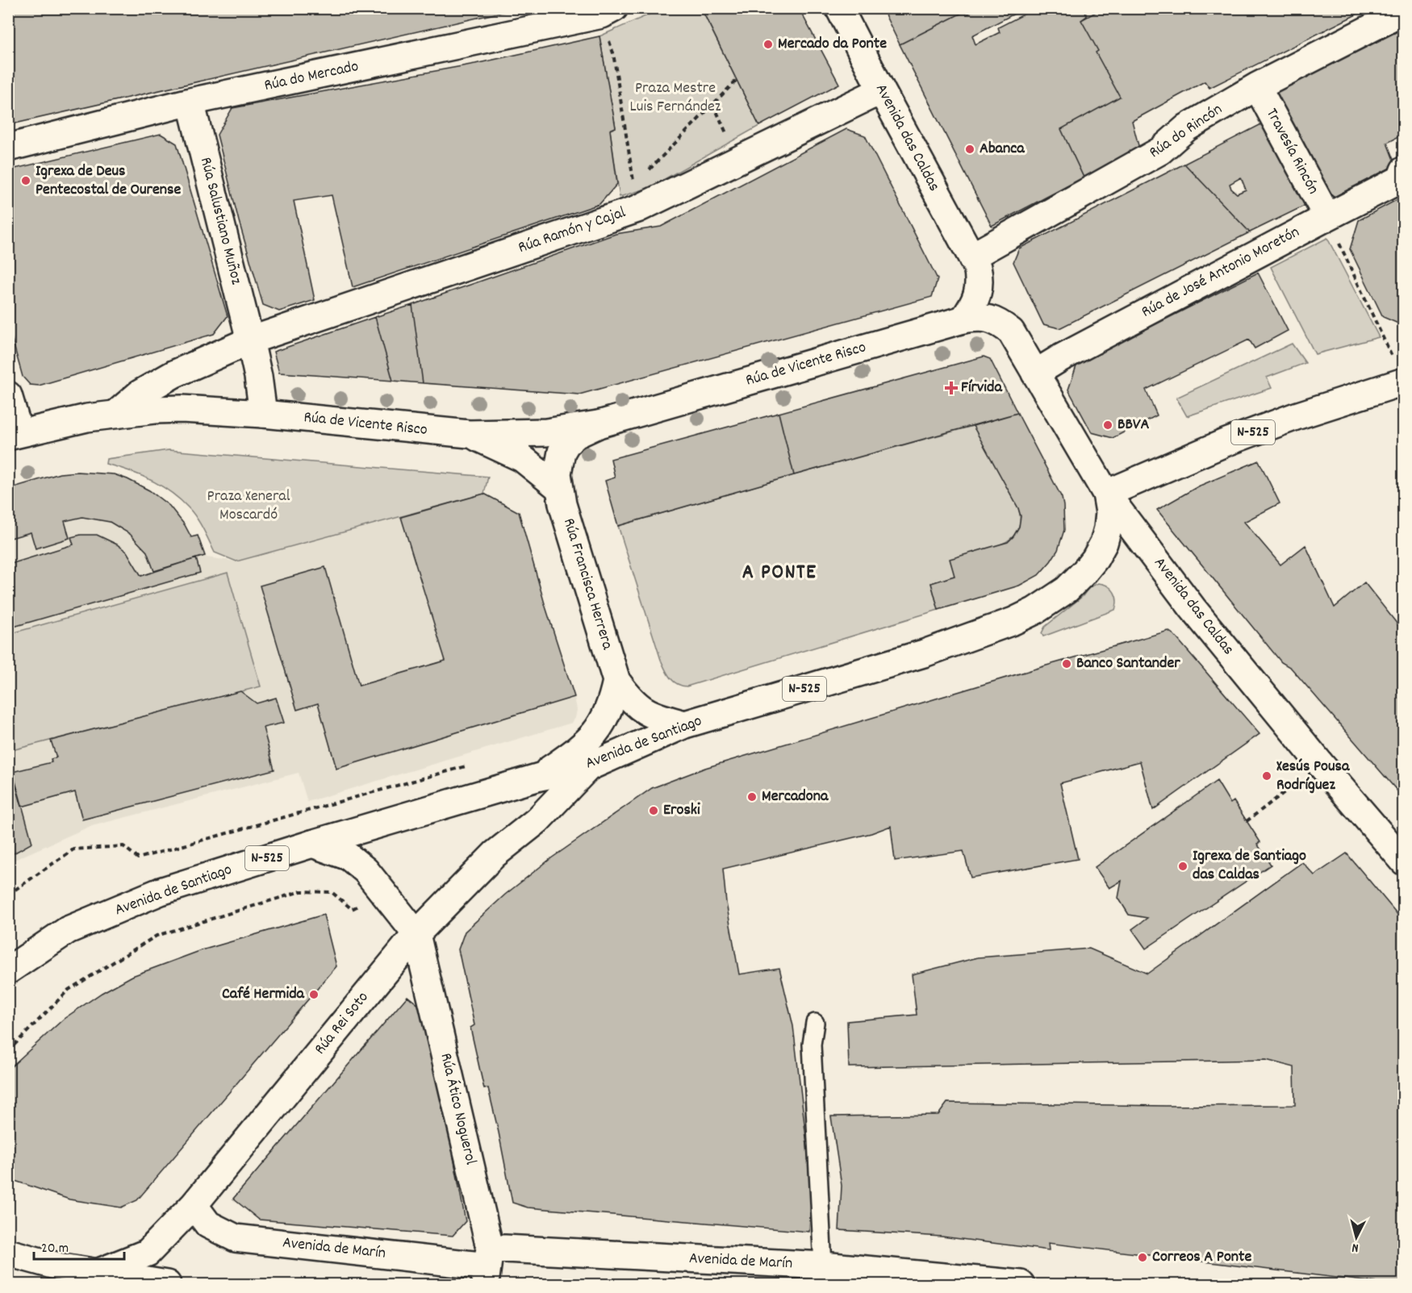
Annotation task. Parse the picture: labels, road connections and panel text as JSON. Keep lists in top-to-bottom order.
{
  "streets": {
    "main road": [
      "Rúa do Mercado",
      "Rúa do Rincón",
      "Avenida das Caldas",
      "Travesía Rincón",
      "Rúa Salustiano Muñoz",
      "Rúa Ramón y Cajal",
      "Rúa de José Antonio Moretón",
      "Rúa de Vicente Risco",
      "N-525",
      "Rúa Francisca Herrera",
      "Avenida de Santiago",
      "Rúa Rei Soto",
      "Rúa Ático Noguerol",
      "Avenida de Marín"
    ]
  },
  "crossings": [
    ["Rúa do Mercado", "Rúa Salustiano Muñoz"],
    ["Rúa do Rincón", "Avenida das Caldas"],
    ["Rúa do Rincón", "Travesía Rincón"],
    ["Avenida das Caldas", "Rúa Ramón y Cajal"],
    ["Avenida das Caldas", "Rúa de José Antonio Moretón"],
    ["Avenida das Caldas", "Rúa de Vicente Risco"],
    ["Avenida das Caldas", "N-525"],
    ["Avenida das Caldas", "Avenida de Santiago"],
    ["Travesía Rincón", "Rúa de José Antonio Moretón"],
    ["Rúa Salustiano Muñoz", "Rúa Ramón y Cajal"],
    ["Rúa de Vicente Risco", "Rúa Francisca Herrera"],
    ["N-525", "Avenida de Santiago"],
    ["Rúa Francisca Herrera", "Avenida de Santiago"],
    ["Avenida de Santiago", "Rúa Rei Soto"],
    ["Rúa Rei Soto", "Rúa Ático Noguerol"],
    ["Rúa Rei Soto", "Avenida de Marín"],
    ["Rúa Ático Noguerol", "Avenida de Marín"]
  ],
  "districts": ["A PONTE"],
  "parks": ["Praza Mestre Luis Fernández", "Praza Xeneral Moscardó"],
  "places": {
    "other": [
      "Mercado da Ponte",
      "Abanca",
      "Igrexa de Deus Pentecostal de Ourense",
      "BBVA",
      "Banco Santander",
      "Xesús Pousa Rodríguez",
      "Mercadona",
      "Eroski",
      "Igrexa de Santiago das Caldas",
      "Café Hermida",
      "Correos A Ponte"
    ],
    "health": ["Fírvida"]
  },
  "scale_bar": "20 m",
  "north": "bottom"
}
